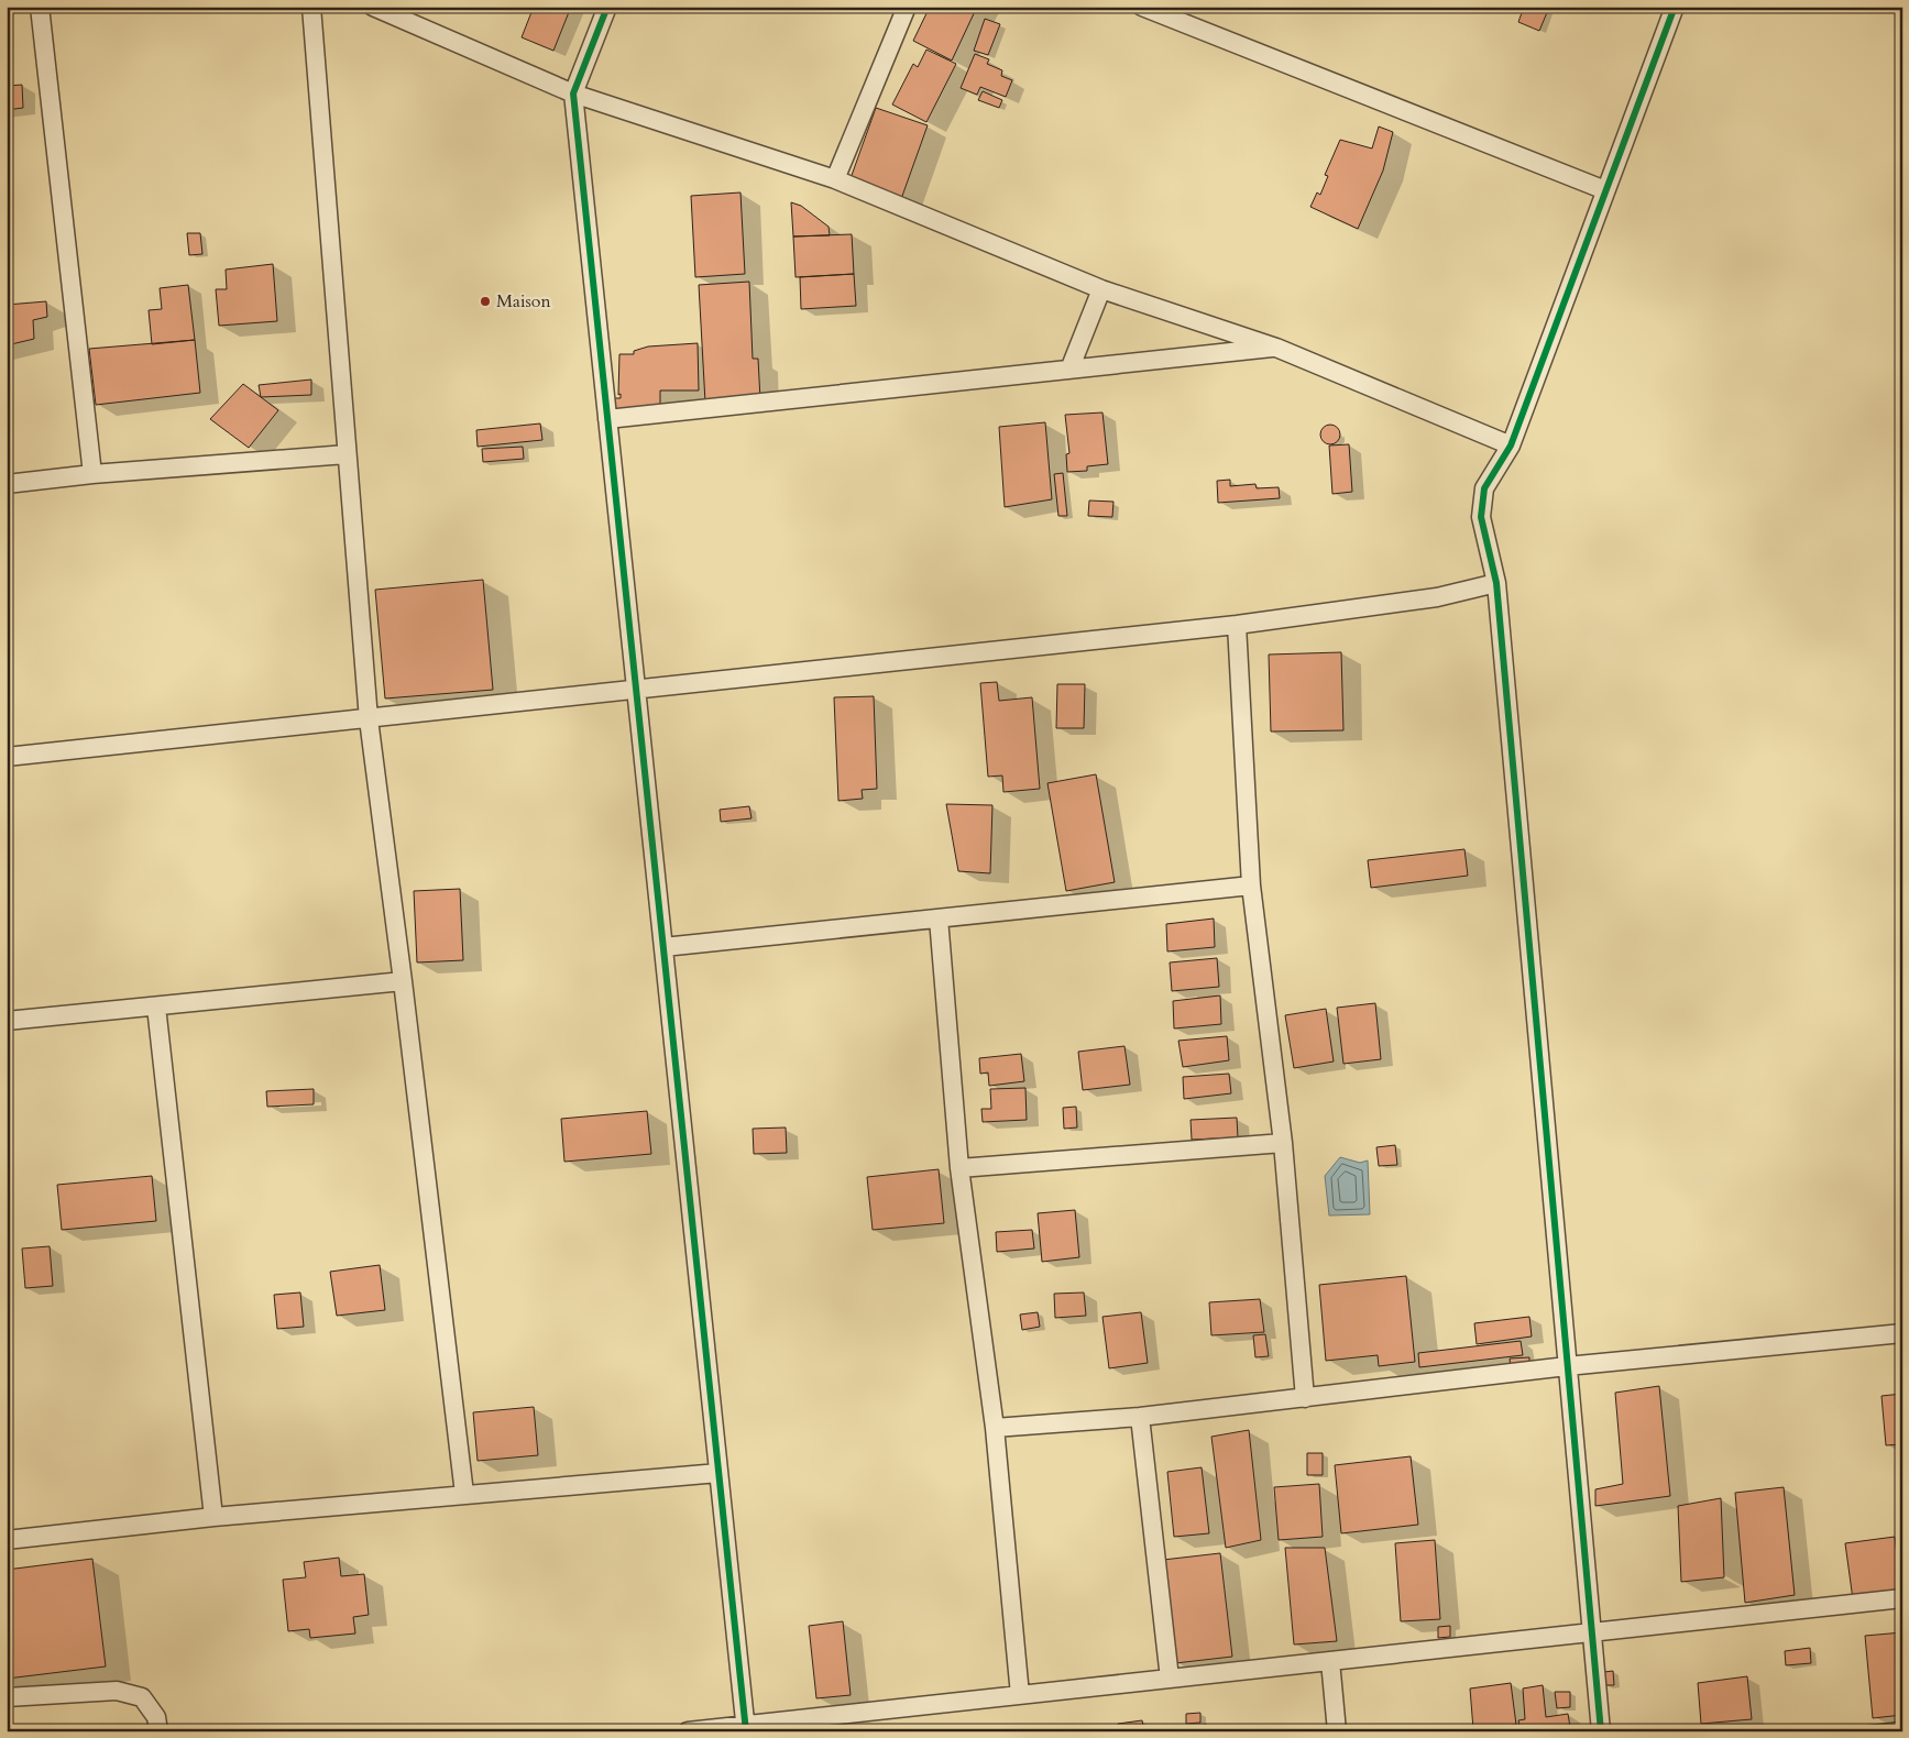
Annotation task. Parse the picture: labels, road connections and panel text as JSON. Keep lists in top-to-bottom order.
{
  "places": ["Maison"]
}
